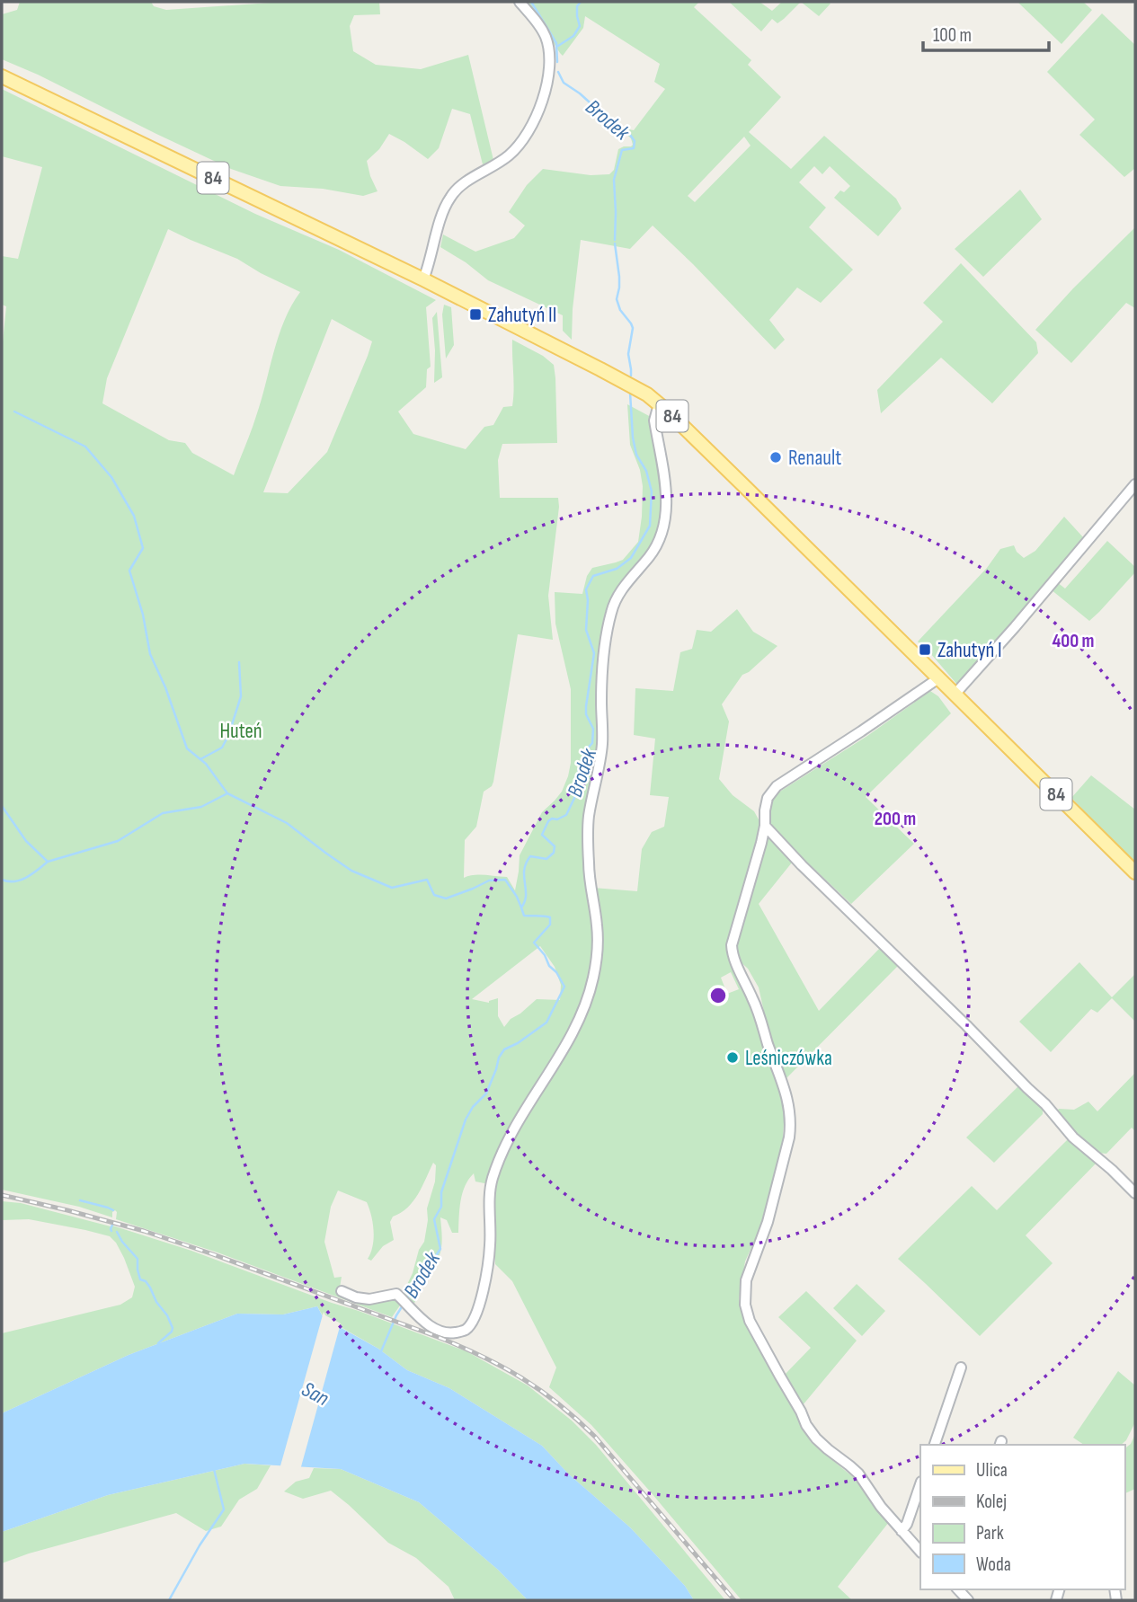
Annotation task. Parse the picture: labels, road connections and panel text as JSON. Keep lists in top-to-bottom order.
{
  "streets": {
    "main road": ["84"]
  },
  "water": ["Brodek", "San"],
  "parks": ["Huteń"],
  "places": {
    "transit": ["Zahutyń II", "Zahutyń I"],
    "other": ["Renault", "Leśniczówka"]
  },
  "legend": [
    "Ulica",
    "Kolej",
    "Park",
    "Woda"
  ],
  "scale_bar": "100 m",
  "rings": ["400 m", "200 m"]
}
